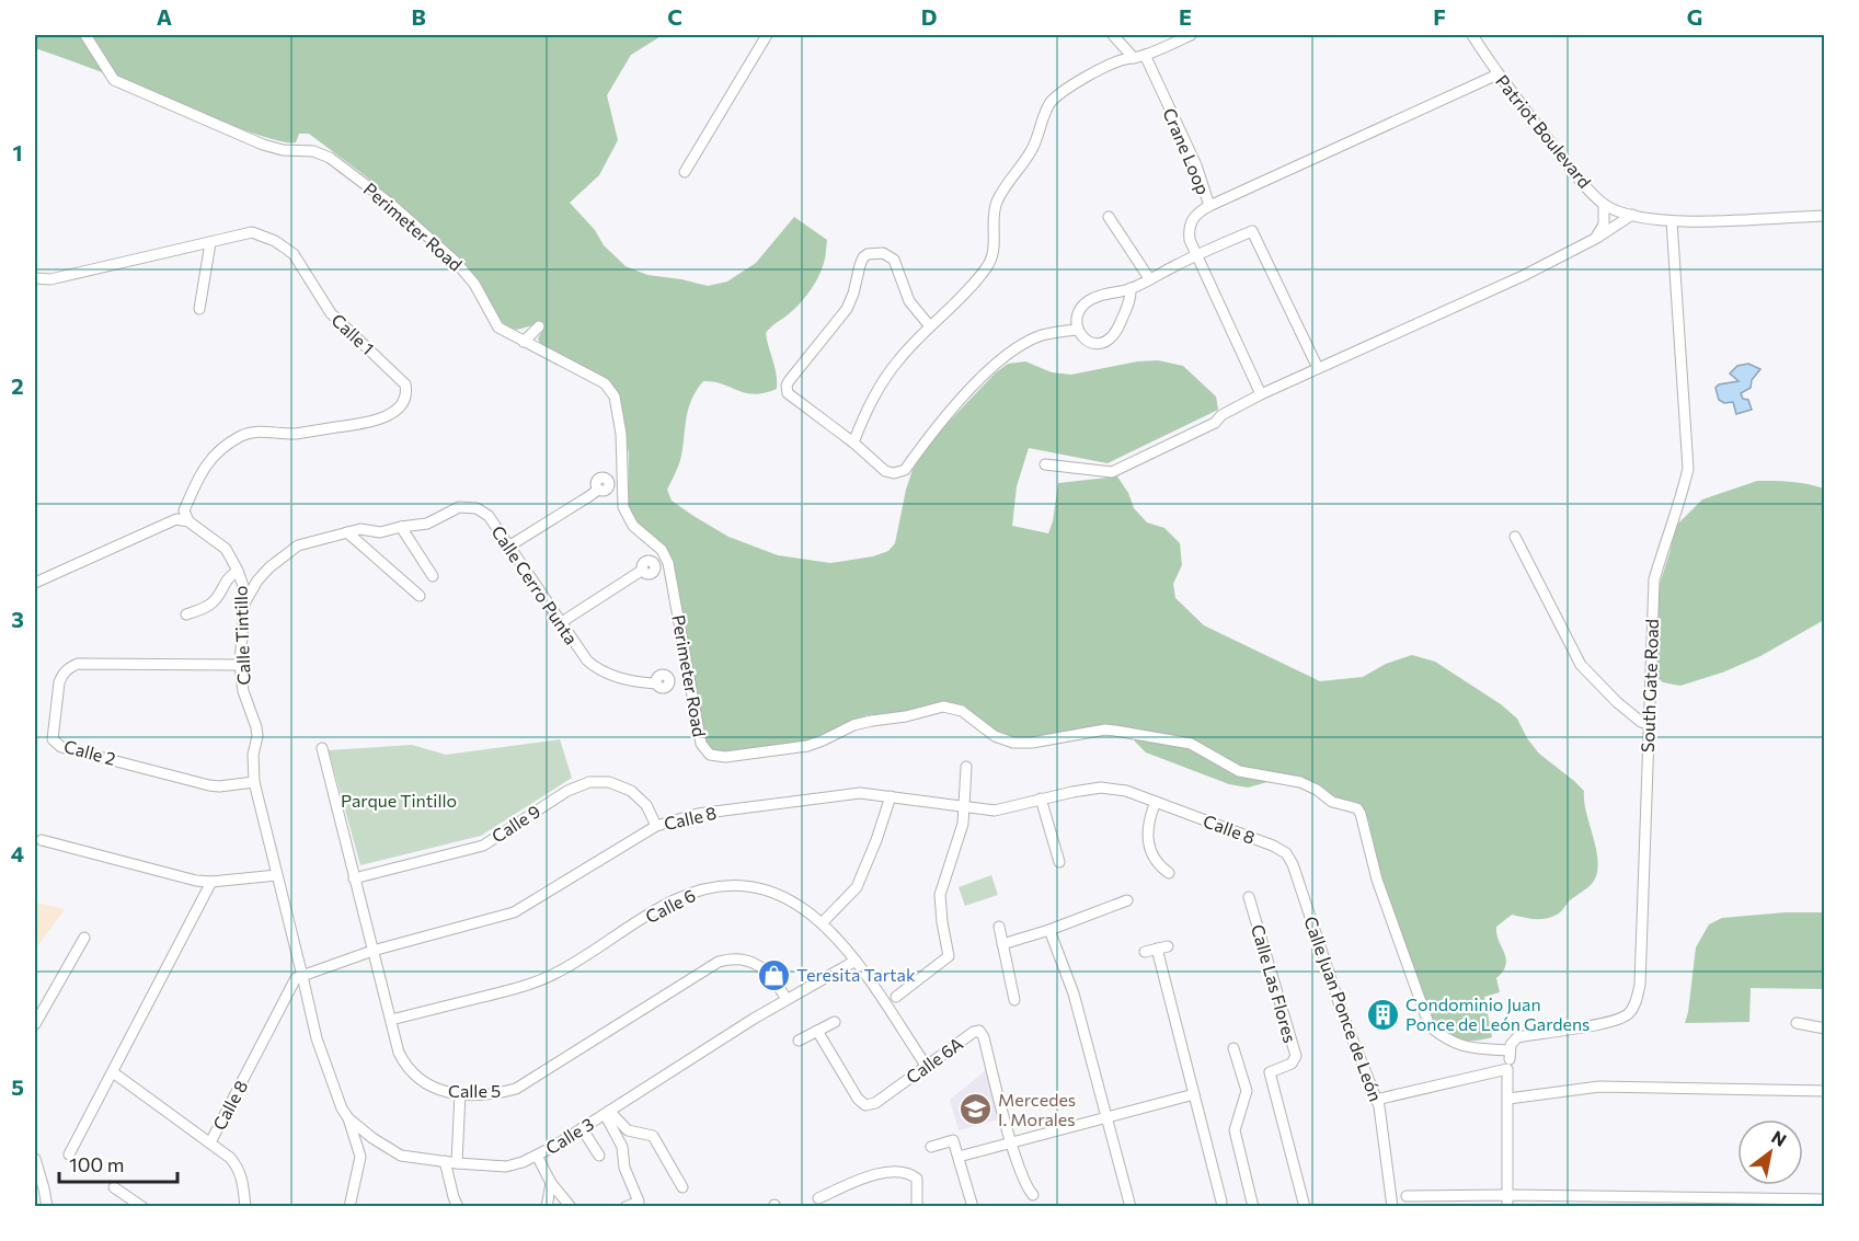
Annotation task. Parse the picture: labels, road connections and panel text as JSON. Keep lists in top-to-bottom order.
{
  "streets": {
    "street": [
      "Patriot Boulevard",
      "Crane Loop",
      "Perimeter Road",
      "Calle 1",
      "Calle Cerro Punta",
      "Calle Tintillo",
      "South Gate Road",
      "Calle 2",
      "Calle 8",
      "Calle 9",
      "Calle 6",
      "Calle Las Flores",
      "Calle Juan Ponce de León",
      "Calle 6A",
      "Calle 5",
      "Calle 3"
    ]
  },
  "crossings": [
    ["Patriot Boulevard", "South Gate Road"],
    ["Perimeter Road", "South Gate Road"],
    ["Calle 1", "Calle Tintillo"],
    ["Calle Cerro Punta", "Calle Tintillo"],
    ["Calle Tintillo", "Calle 2"],
    ["Calle Tintillo", "Calle 8"],
    ["Calle Tintillo", "Calle 3"],
    ["Calle 8", "Calle 9"],
    ["Calle 8", "Calle Juan Ponce de León"],
    ["Calle 8", "Calle 5"],
    ["Calle 9", "Calle 5"],
    ["Calle 6", "Calle 6A"],
    ["Calle 6", "Calle 5"],
    ["Calle 6", "Calle 3"],
    ["Calle 5", "Calle 3"]
  ],
  "parks": ["Parque Tintillo"],
  "places": {
    "shop": ["Teresita Tartak"],
    "building": ["Condominio Juan Ponce de León Gardens"],
    "school or university": ["Mercedes I. Morales"]
  },
  "scale_bar": "100 m",
  "north": "top right",
  "grid": {
    "columns": [
      "A",
      "B",
      "C",
      "D",
      "E",
      "F",
      "G"
    ],
    "rows": [
      "1",
      "2",
      "3",
      "4",
      "5"
    ]
  }
}
